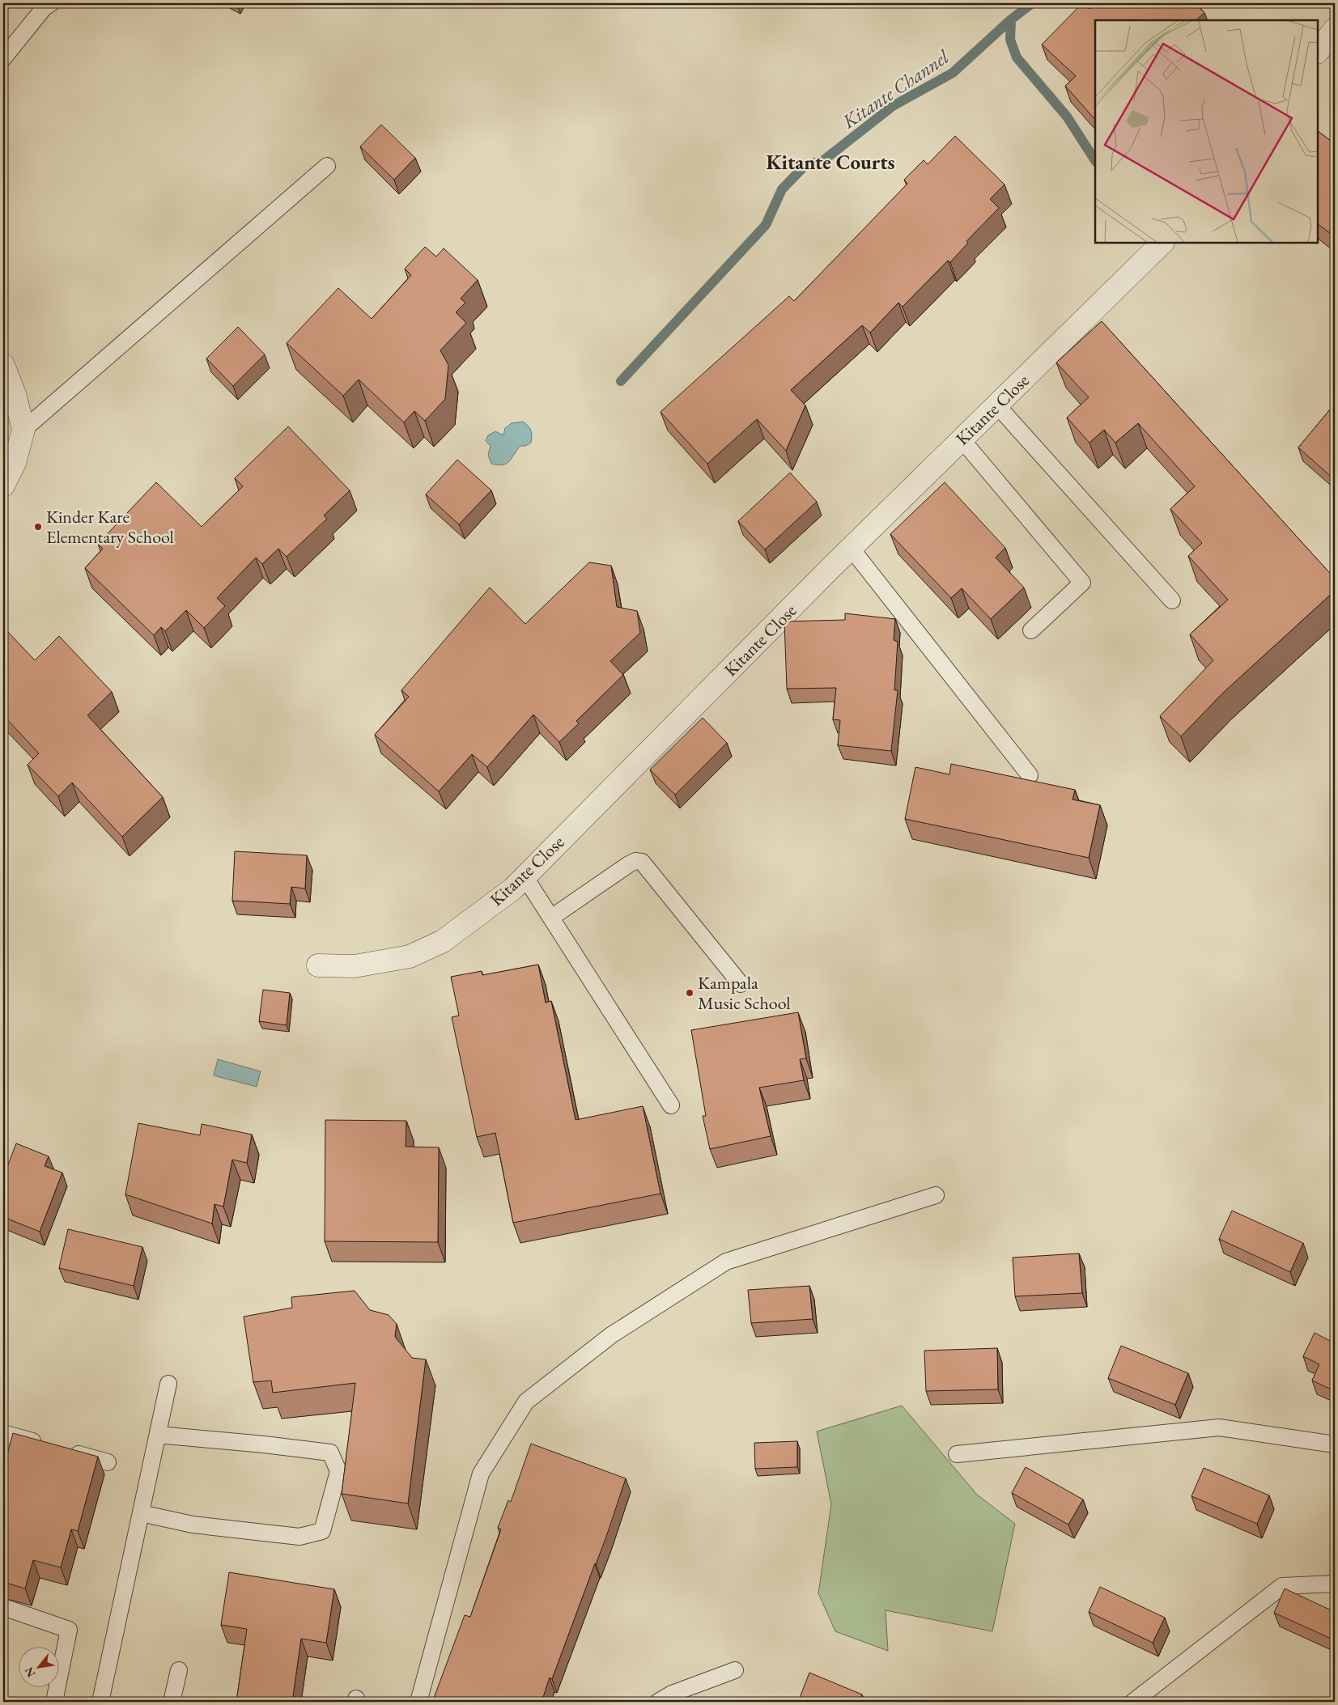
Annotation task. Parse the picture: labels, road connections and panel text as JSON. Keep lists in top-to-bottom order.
{
  "streets": {
    "street": ["Kitante Close"]
  },
  "districts": ["Kitante Courts"],
  "water": ["Kitante Channel"],
  "places": ["Kinder Kare Elementary School", "Kampala Music School"],
  "north": "bottom left"
}
